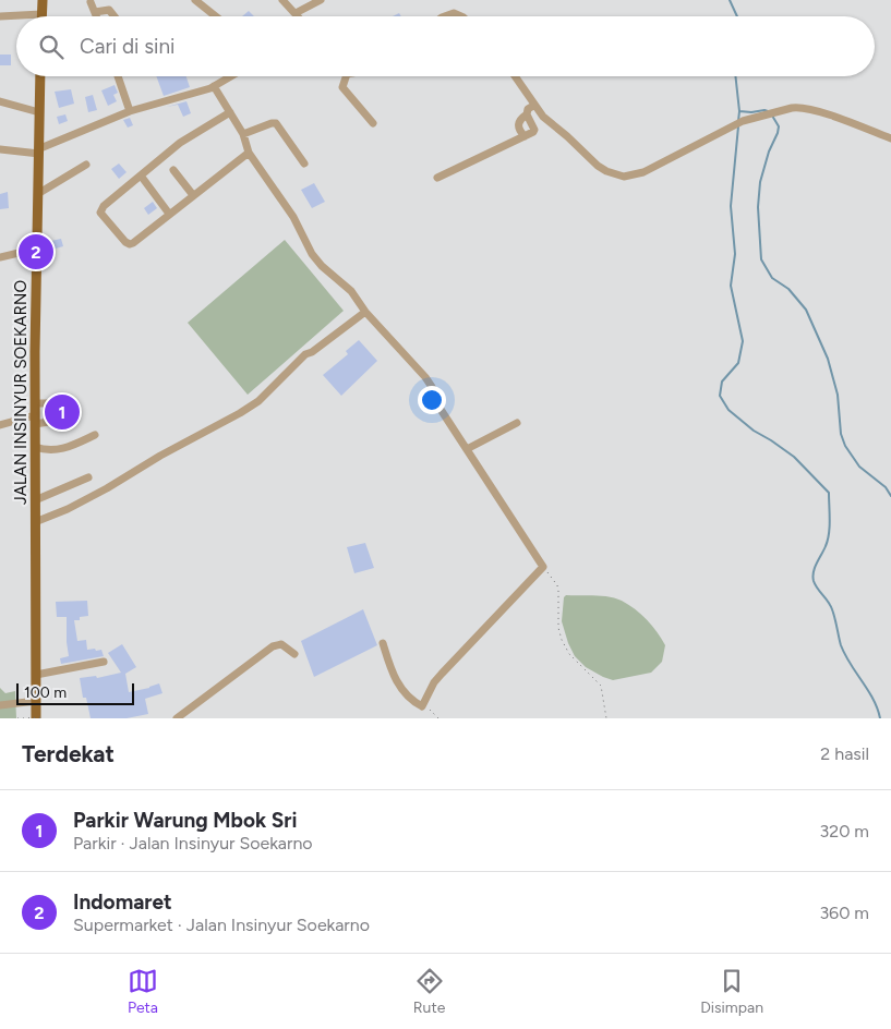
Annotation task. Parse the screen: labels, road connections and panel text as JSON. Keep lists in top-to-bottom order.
{
  "streets": {
    "main road": ["JALAN INSINYUR SOEKARNO"]
  },
  "scale_bar": "100 m",
  "page": {
    "search": "Cari di sini",
    "pins": ["2", "1"],
    "scale": "100 m",
    "heading": ["Terdekat", "2 hasil"],
    "list": [
      {
        "mark": "1",
        "name": "Parkir Warung Mbok Sri",
        "note": "Parkir · Jalan Insinyur Soekarno",
        "value": "320 m"
      },
      {
        "mark": "2",
        "name": "Indomaret",
        "note": "Supermarket · Jalan Insinyur Soekarno",
        "value": "360 m"
      }
    ],
    "nav": ["Peta", "Rute", "Disimpan"]
  }
}
